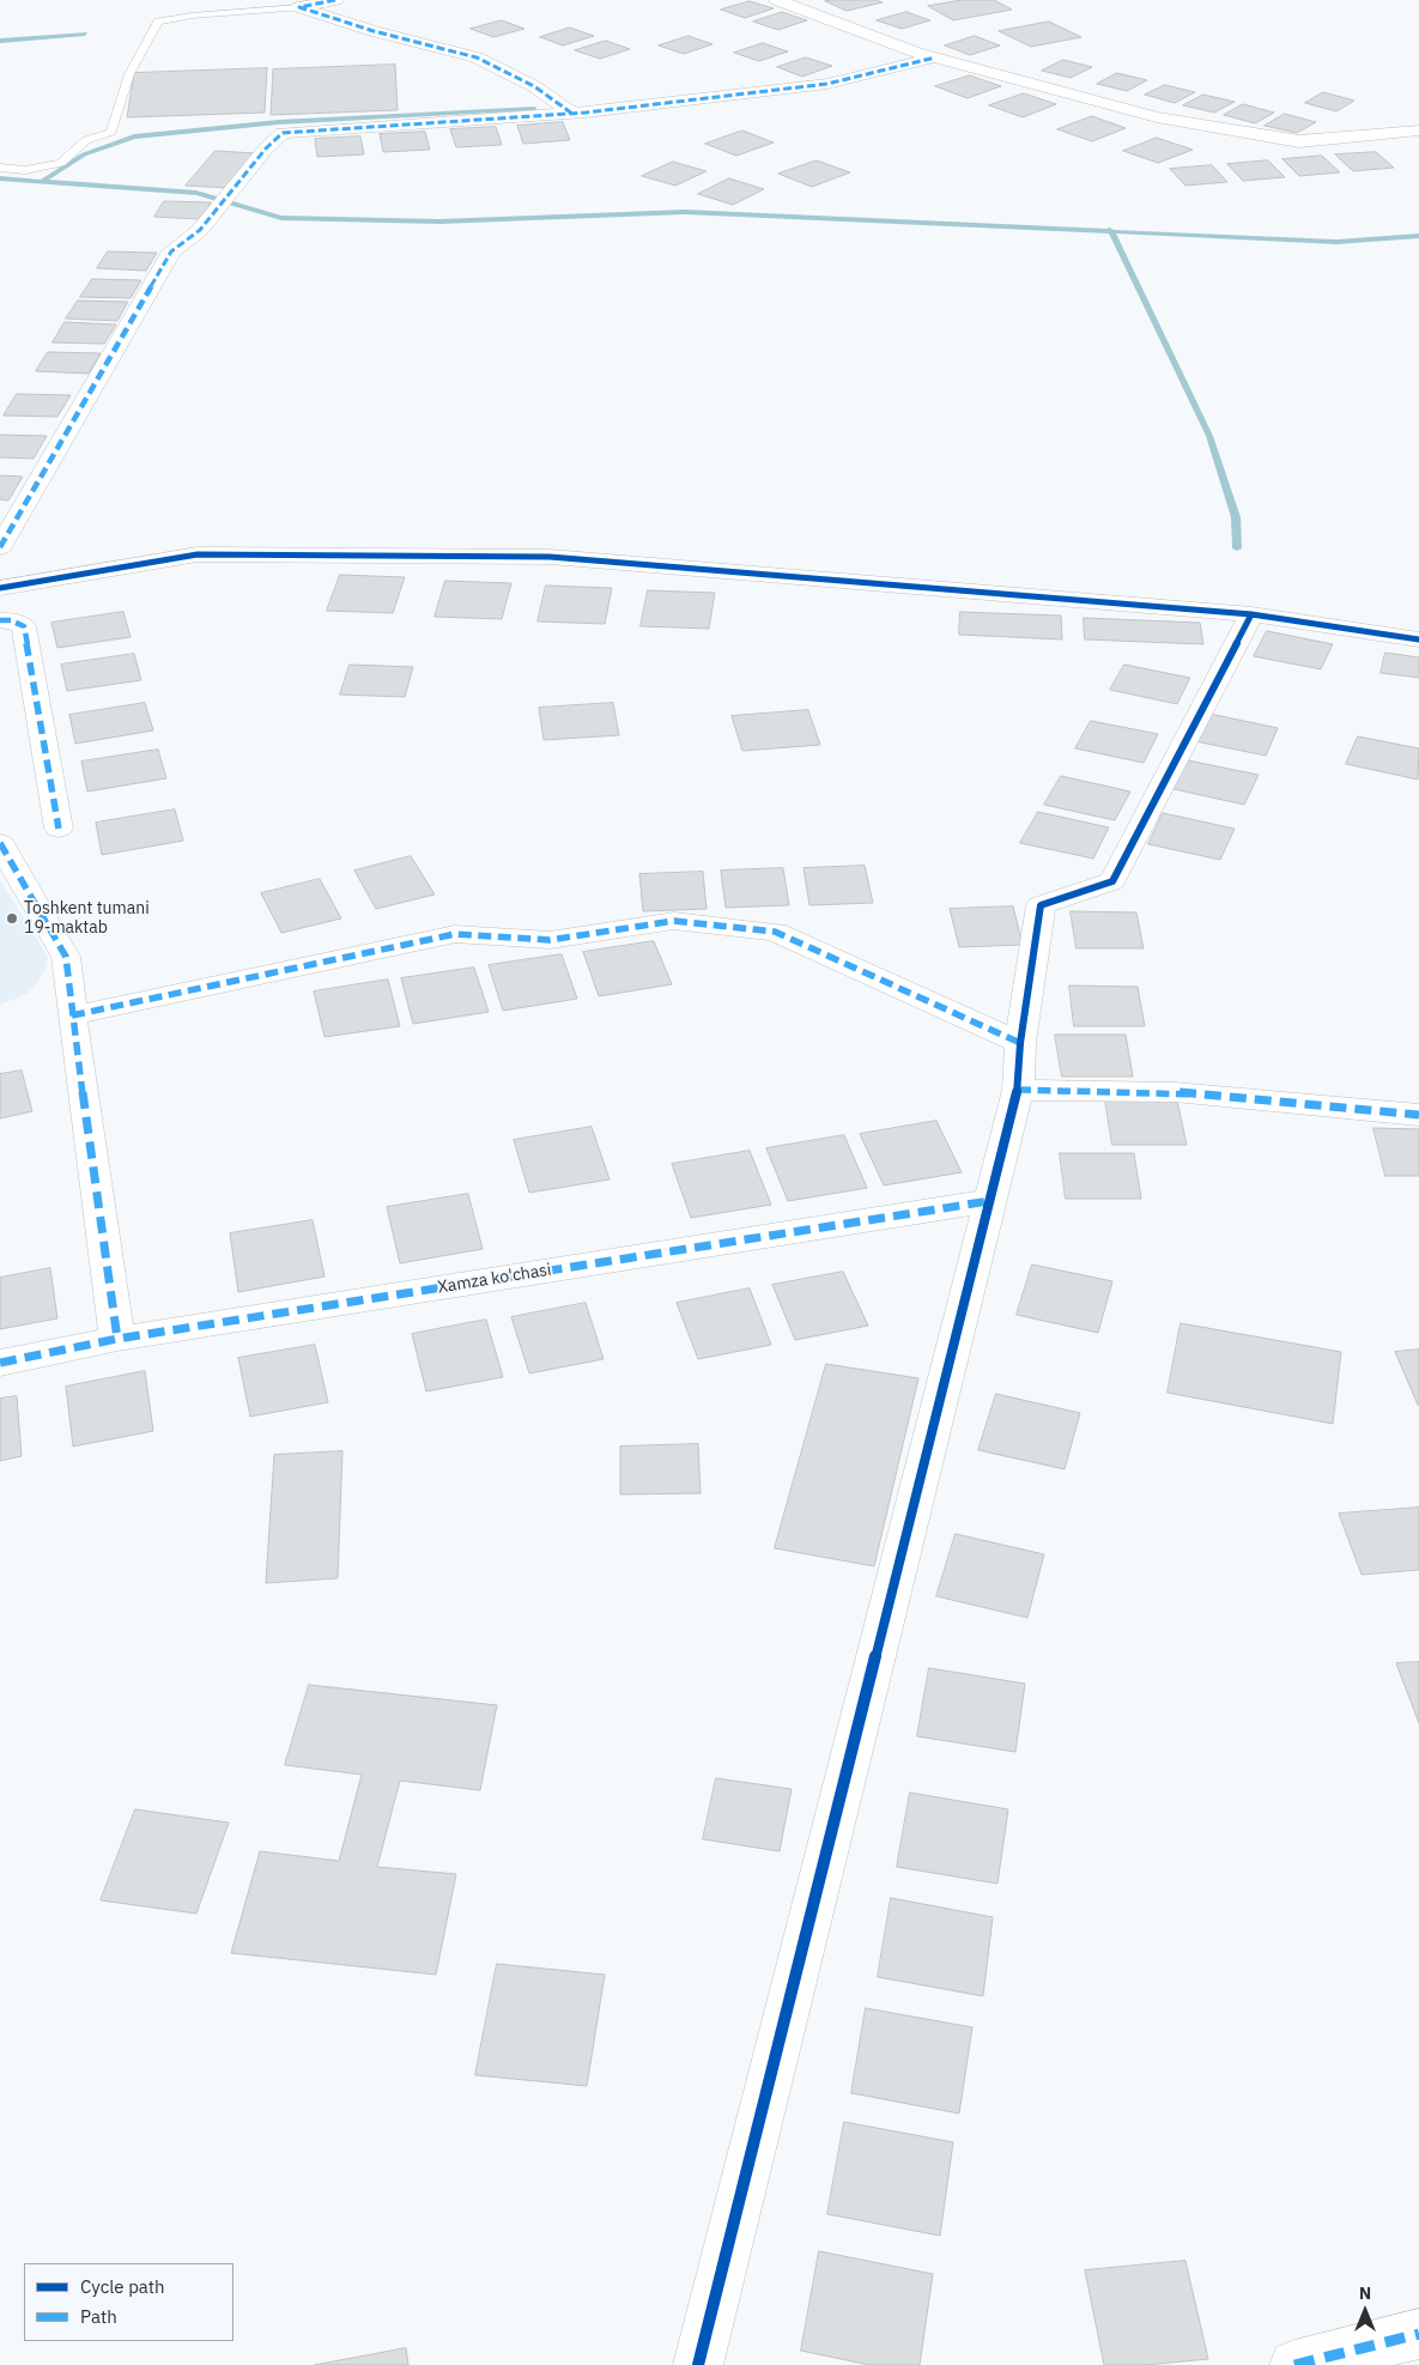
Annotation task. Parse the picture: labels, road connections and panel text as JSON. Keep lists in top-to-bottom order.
{
  "streets": {
    "street": ["Xamza ko'chasi"]
  },
  "places": ["Toshkent tumani 19-maktab"],
  "legend": ["Cycle path", "Path"],
  "north": "top"
}
